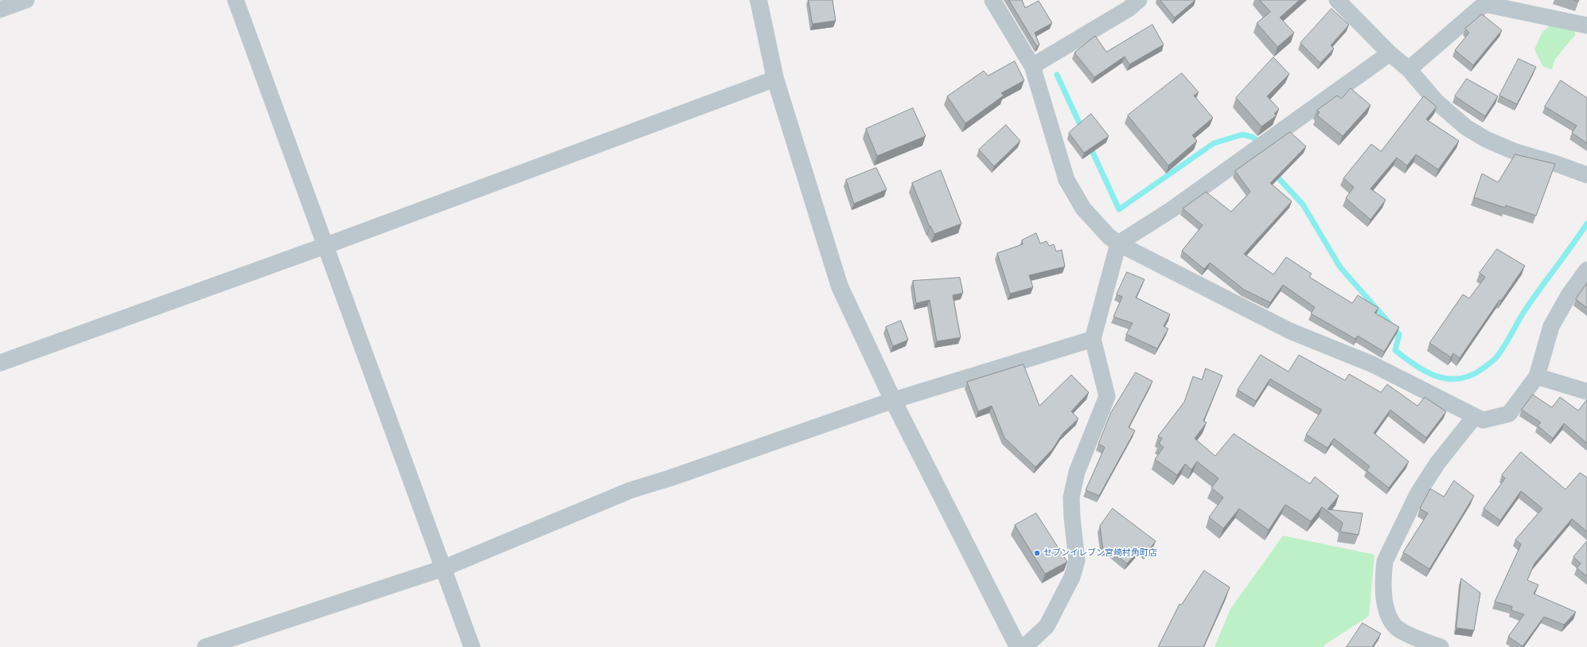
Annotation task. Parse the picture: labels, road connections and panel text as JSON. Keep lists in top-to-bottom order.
{
  "places": ["セブンイレブン宮崎村角町店"]
}
